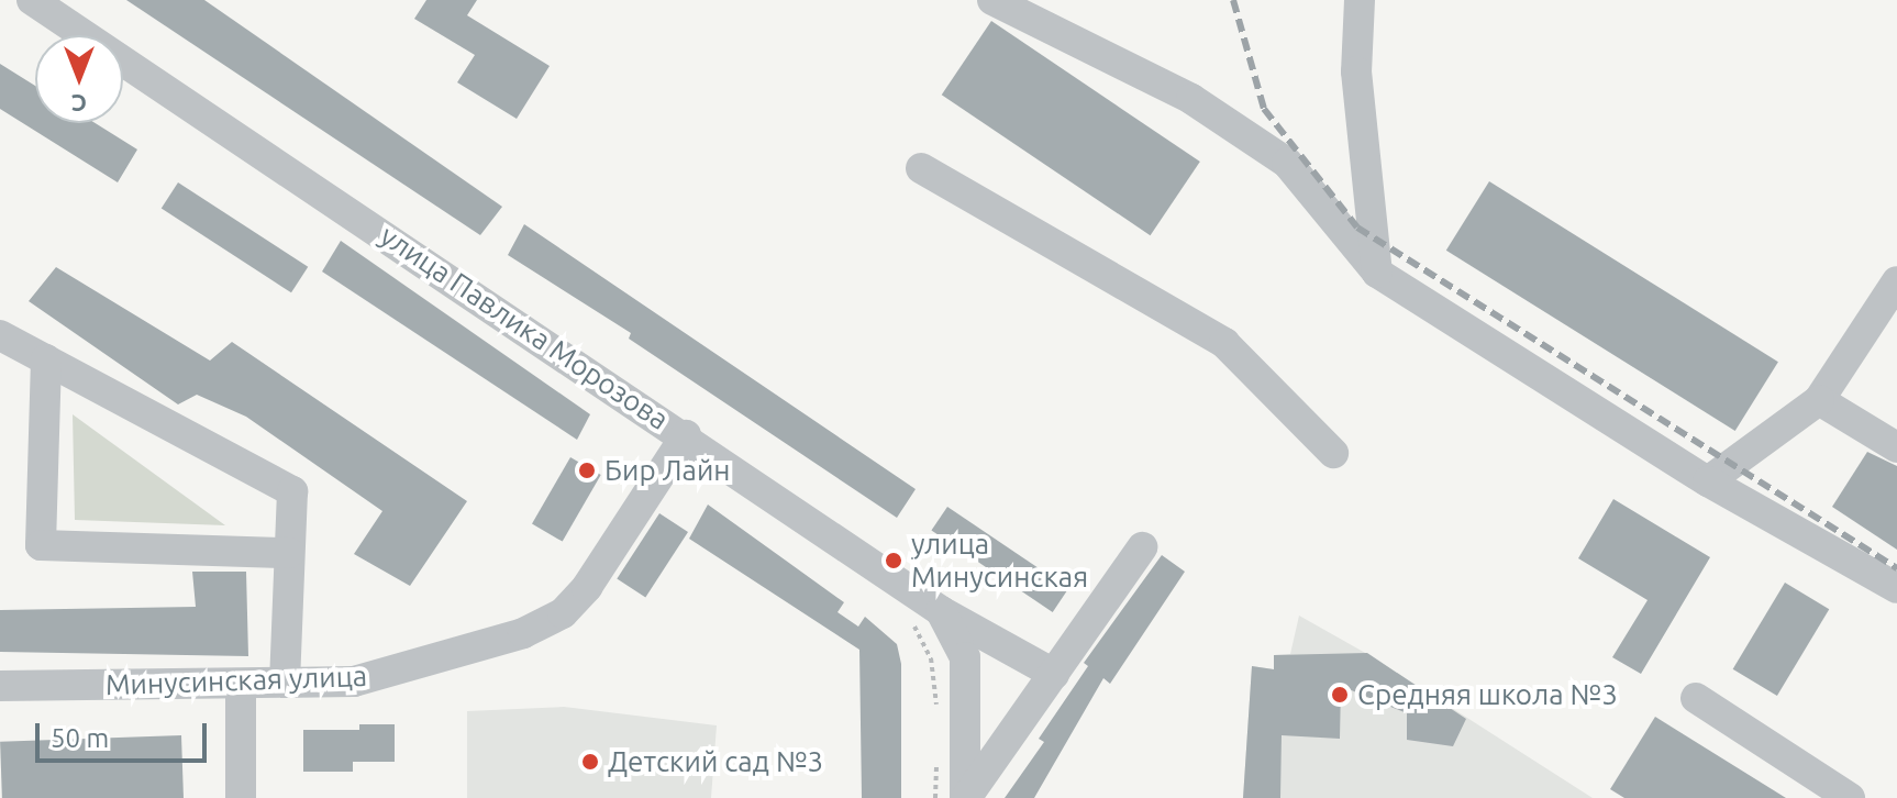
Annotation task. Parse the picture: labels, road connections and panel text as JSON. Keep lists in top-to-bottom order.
{
  "streets": {
    "street": ["улица Павлика Морозова", "Минусинская улица"]
  },
  "crossings": [
    ["улица Павлика Морозова", "Минусинская улица"]
  ],
  "places": [
    "Бир Лайн",
    "улица Минусинская",
    "Средняя школа №3",
    "Детский сад №3"
  ],
  "scale_bar": "50 m",
  "north": "bottom"
}
